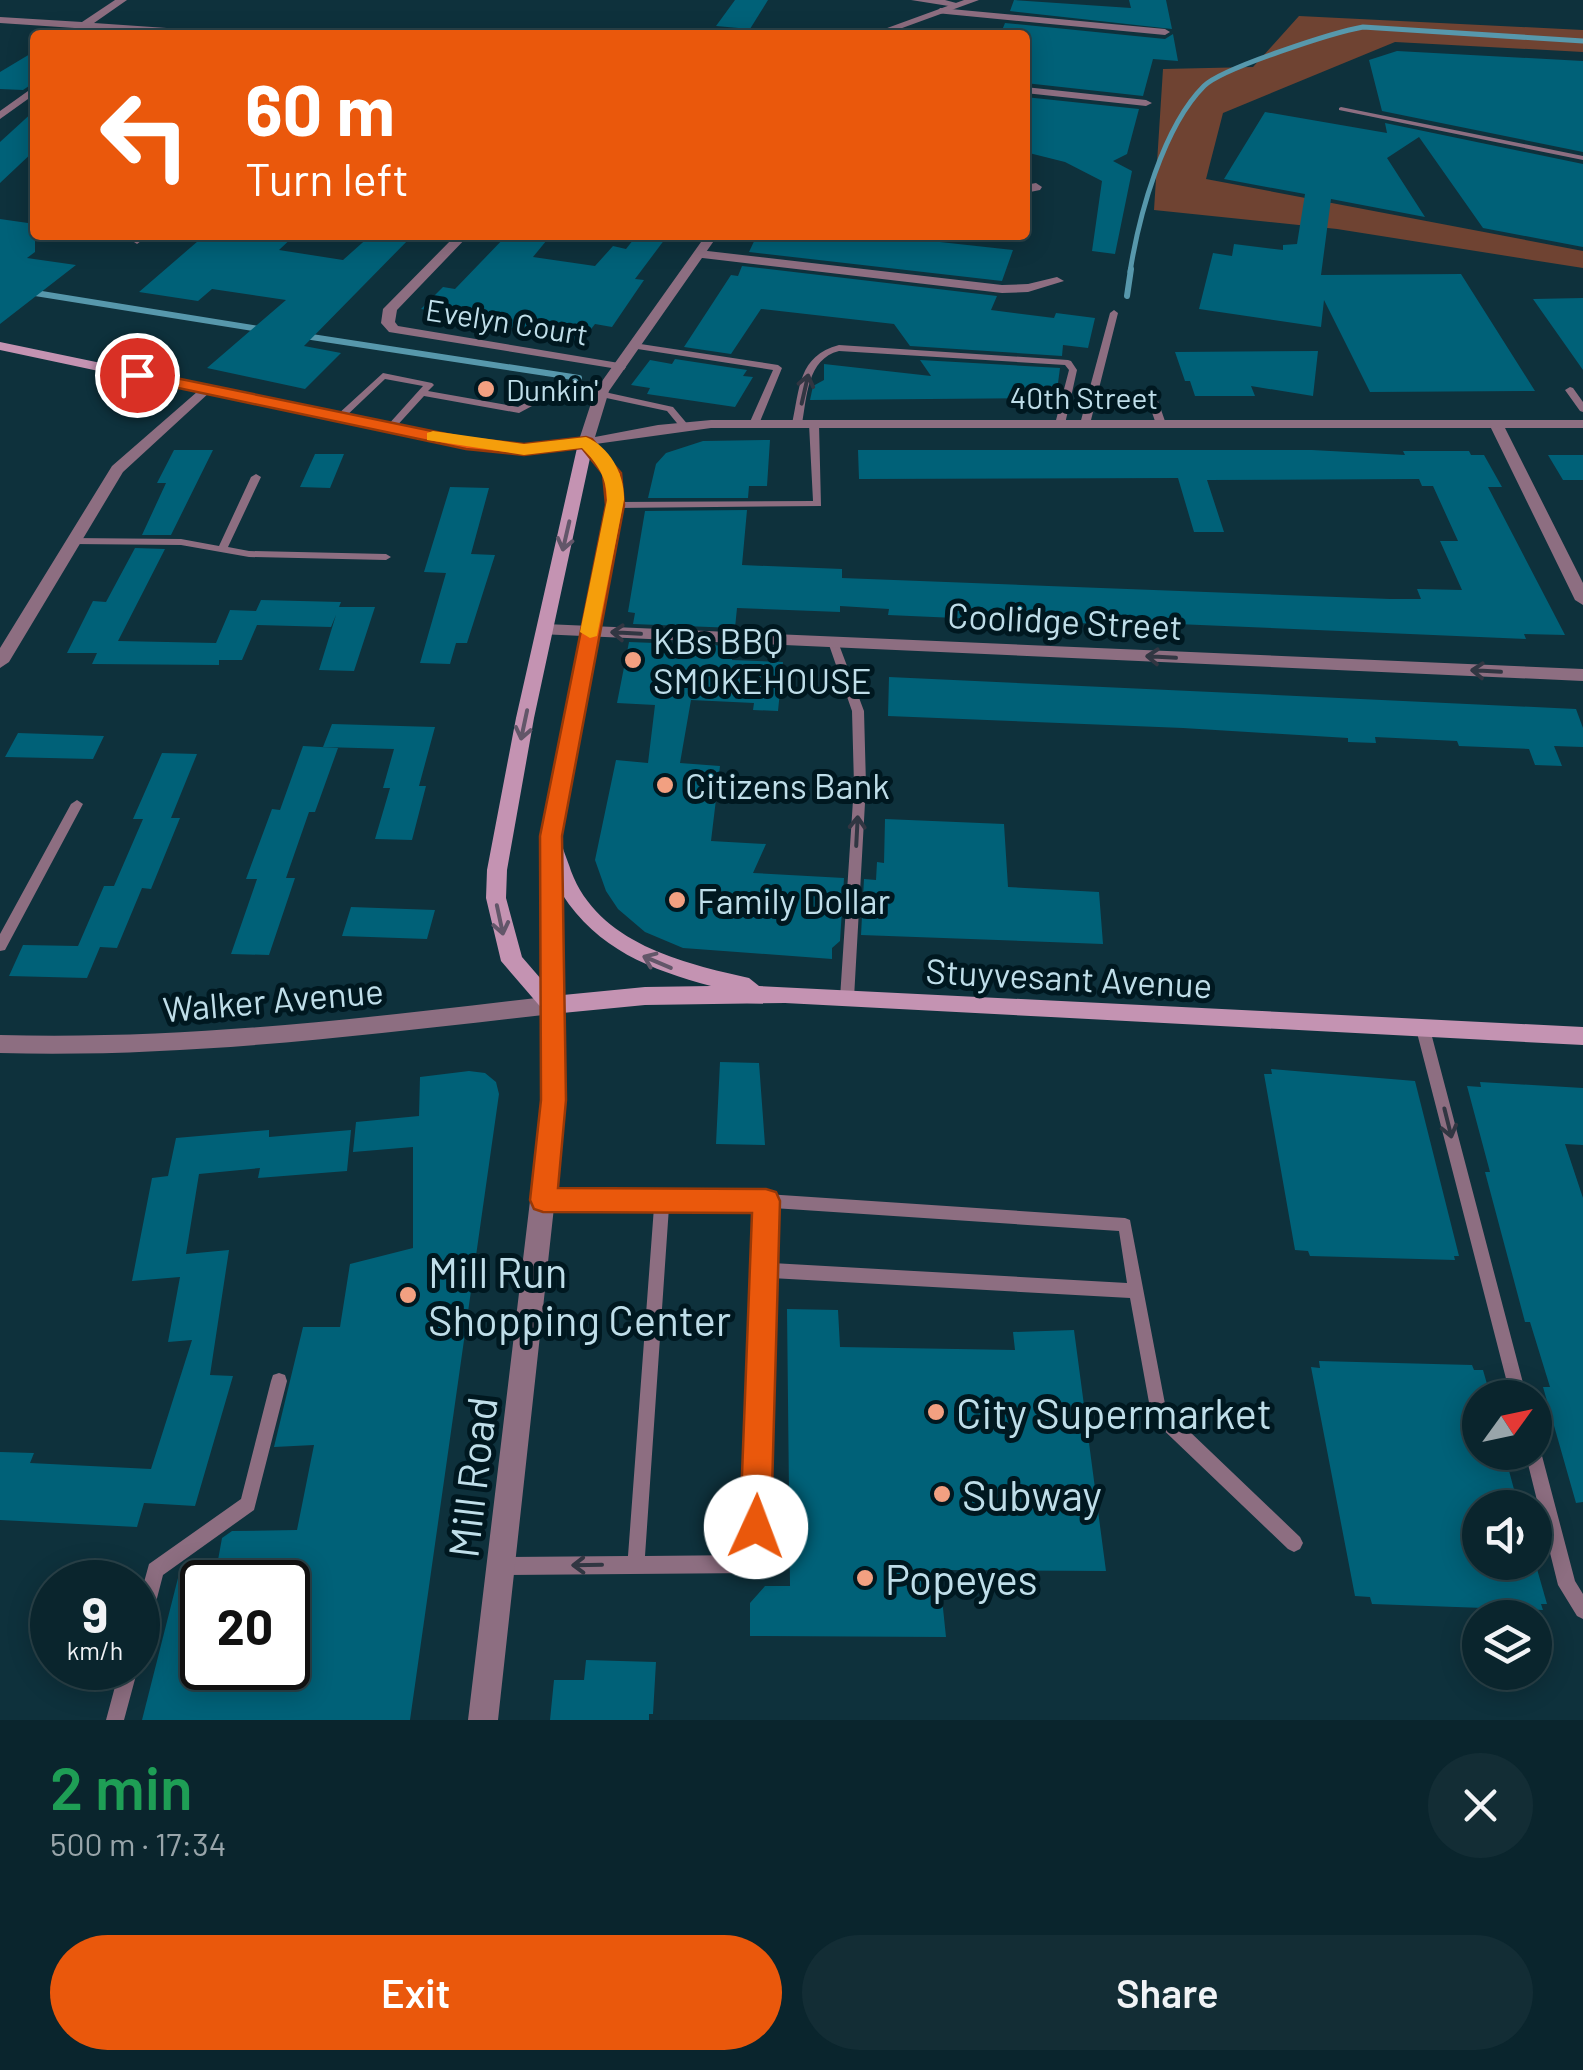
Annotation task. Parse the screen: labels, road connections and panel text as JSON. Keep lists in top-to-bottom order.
{
  "streets": {
    "main road": ["Stuyvesant Avenue"],
    "street": [
      "Evelyn Court",
      "40th Street",
      "Coolidge Street",
      "Walker Avenue",
      "Mill Road"
    ]
  },
  "crossings": [
    ["Stuyvesant Avenue", "Walker Avenue"],
    ["Stuyvesant Avenue", "Mill Road"],
    ["Walker Avenue", "Mill Road"]
  ],
  "one_way": ["Coolidge Street"],
  "places": [
    "Dunkin'",
    "KBs BBQ SMOKEHOUSE",
    "Citizens Bank",
    "Family Dollar",
    "Mill Run Shopping Center",
    "City Supermarket",
    "Subway",
    "Popeyes"
  ],
  "north": "top right",
  "page": {
    "turn": ["60 m", "Turn left"],
    "speed": "9 km/h",
    "limit": "20",
    "heading": ["2 min", "500 m · 17:34"],
    "buttons": ["Exit", "Share"]
  }
}
